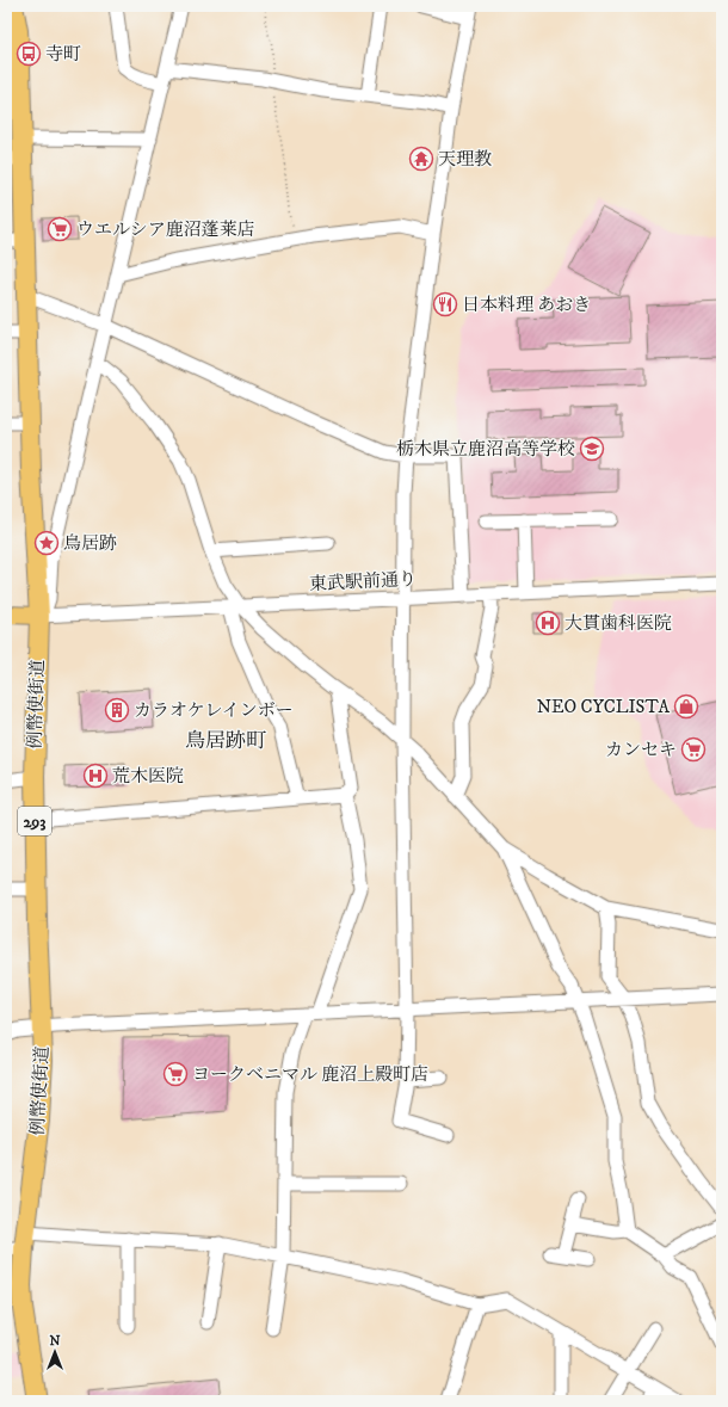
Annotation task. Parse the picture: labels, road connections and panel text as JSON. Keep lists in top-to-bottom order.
{
  "streets": {
    "highway": ["例幣使街道", "293"],
    "main road": ["東武駅前通り"]
  },
  "crossings": [
    ["東武駅前通り", "例幣使街道"]
  ],
  "districts": ["鳥居跡町"],
  "places": {
    "bus stop": ["寺町"],
    "temple": ["天理教"],
    "supermarket": ["ウエルシア鹿沼蓬莱店", "カンセキ", "ヨークベニマル 鹿沼上殿町店"],
    "restaurant": ["日本料理 あおき"],
    "school or university": ["栃木県立鹿沼高等学校"],
    "place": ["鳥居跡"],
    "hospital": ["大貫歯科医院", "荒木医院"],
    "shop": ["NEO CYCLISTA"],
    "building": ["カラオケレインボー"]
  },
  "north": "top"
}
